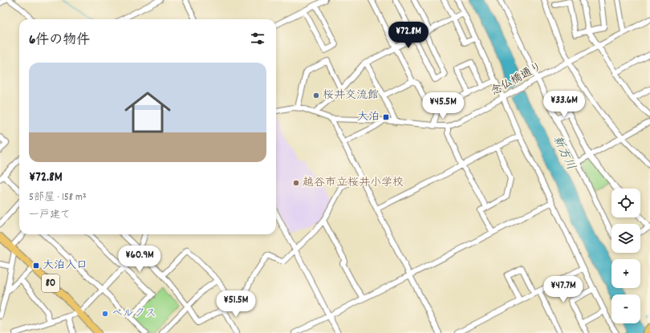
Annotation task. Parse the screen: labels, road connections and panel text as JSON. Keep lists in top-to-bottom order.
{
  "streets": {
    "main road": ["80"],
    "street": ["念仏橋通り"]
  },
  "water": ["新方川"],
  "places": {
    "other": ["桜井交流館", "越谷市立桜井小学校", "ベルクス"],
    "transit": ["大泊", "大泊入口"]
  },
  "page": {
    "heading": "6件の物件",
    "price": [
      "¥72.8M",
      "¥33.6M",
      "¥45.5M",
      "¥60.9M",
      "¥47.7M",
      "¥51.5M"
    ],
    "list": [
      {
        "name": "¥72.8M",
        "note": "5部屋 · 158 m² · 一戸建て"
      }
    ],
    "map_buttons": ["+", "−"]
  }
}
